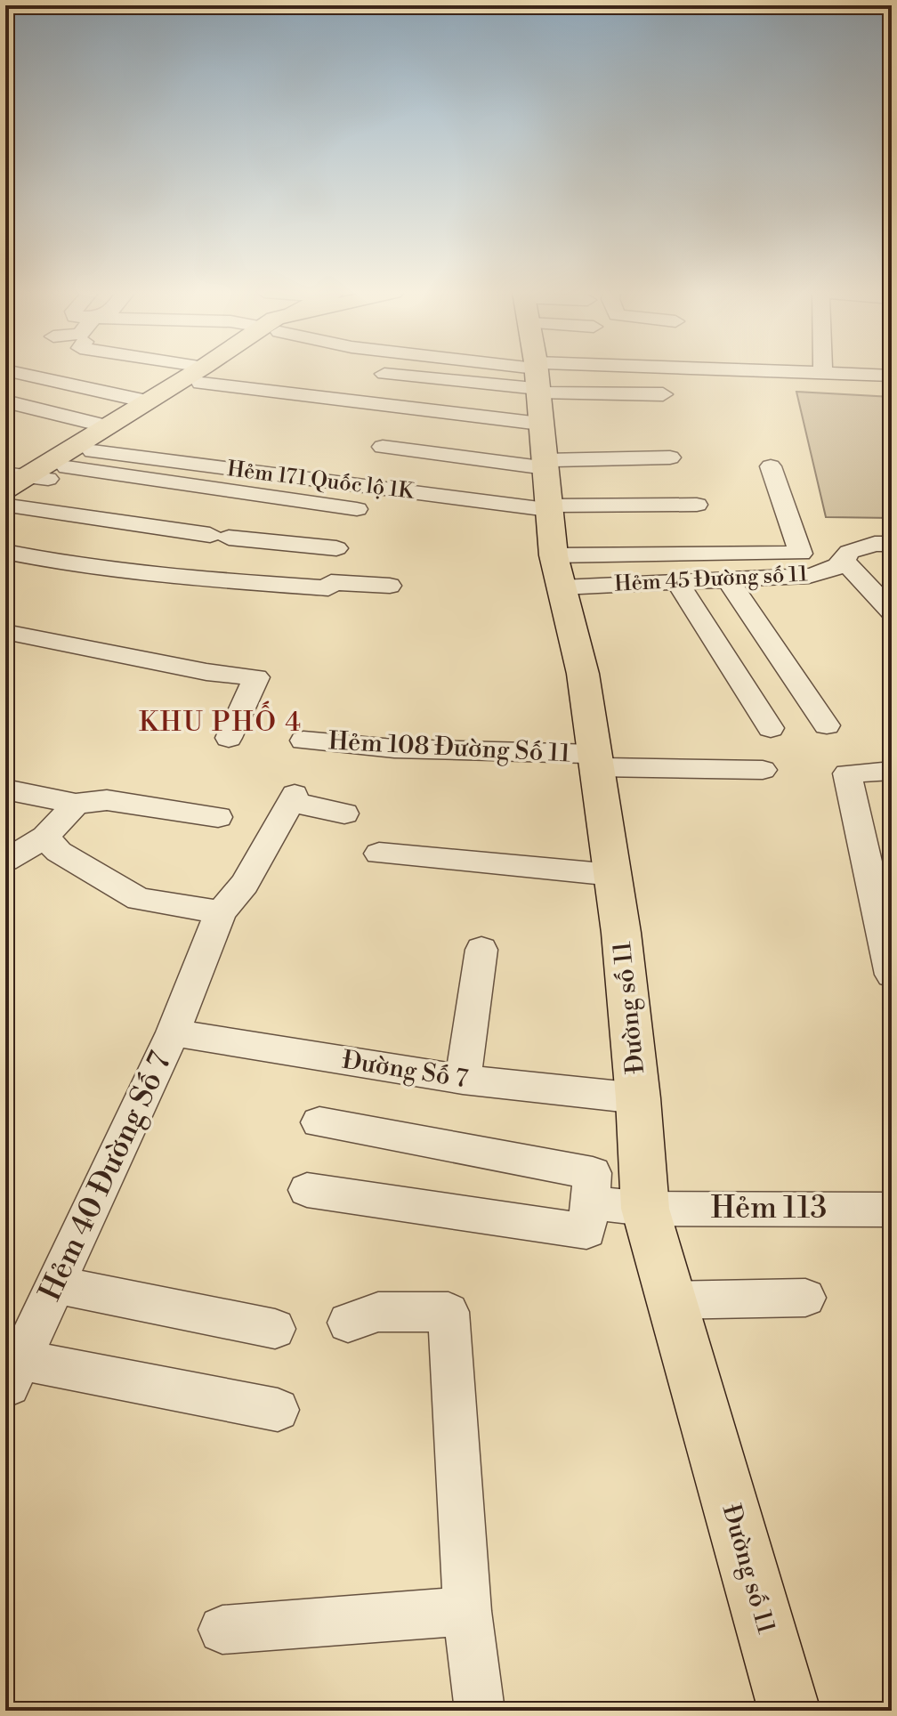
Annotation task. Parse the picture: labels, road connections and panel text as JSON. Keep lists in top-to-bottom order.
{
  "streets": {
    "main road": ["Đường số 11"],
    "street": [
      "Hẻm 171 Quốc lộ 1K",
      "Hẻm 45 Đường số 11",
      "Hẻm 108 Đường Số 11",
      "Đường Số 7",
      "Hẻm 40 Đường Số 7",
      "Hẻm 113"
    ]
  },
  "crossings": [
    ["Hẻm 171 Quốc lộ 1K", "Đường số 11"],
    ["Hẻm 45 Đường số 11", "Đường số 11"],
    ["Hẻm 108 Đường Số 11", "Đường số 11"],
    ["Đường số 11", "Đường Số 7"],
    ["Đường số 11", "Hẻm 113"],
    ["Đường Số 7", "Hẻm 40 Đường Số 7"]
  ],
  "districts": ["KHU PHỐ 4"]
}
